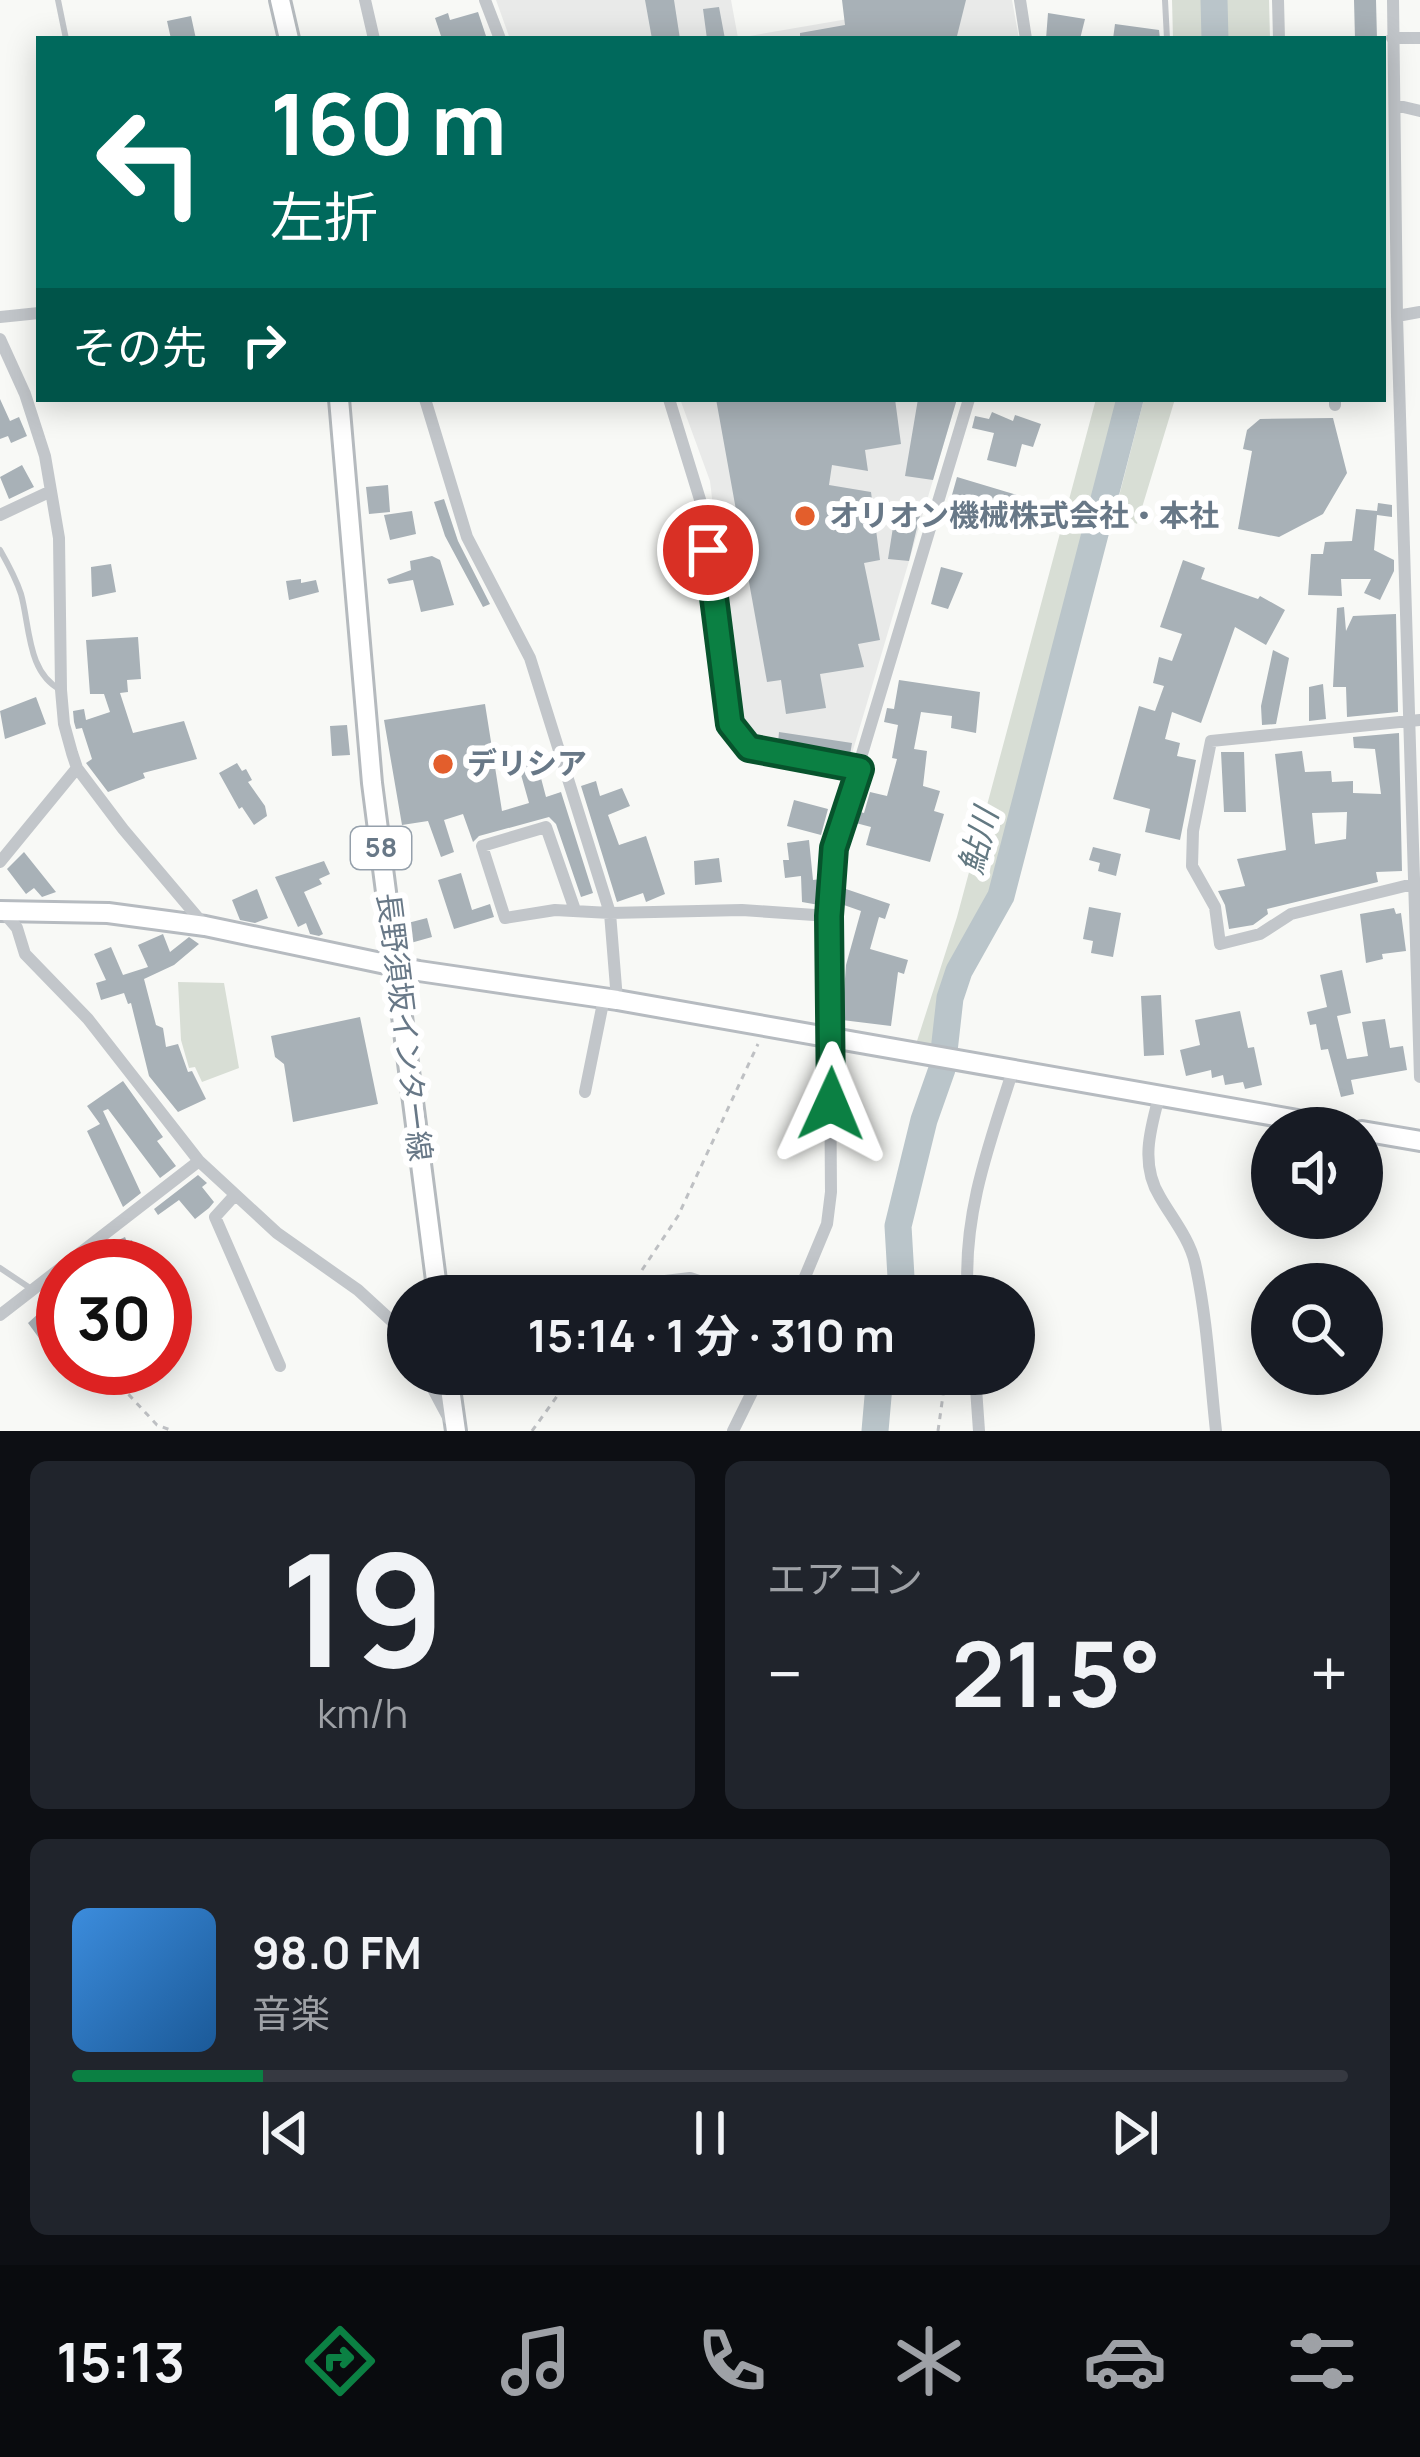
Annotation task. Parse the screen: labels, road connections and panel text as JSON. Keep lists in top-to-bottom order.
{
  "streets": {
    "street": ["58", "長野須坂インター線"]
  },
  "water": ["鮎川"],
  "places": ["オリオン機械株式会社・本社", "デリシア"],
  "page": {
    "turn": ["160 m", "左折"],
    "then": "その先",
    "limit": "30",
    "trip": "15:14 · 1 分 · 310 m",
    "tile": [
      ["19", "km/h"],
      "エアコン"
    ],
    "heat": ["−", "21.5°", "+"],
    "song": ["98.0 FM", "音楽"],
    "tabs": "15:13"
  }
}
